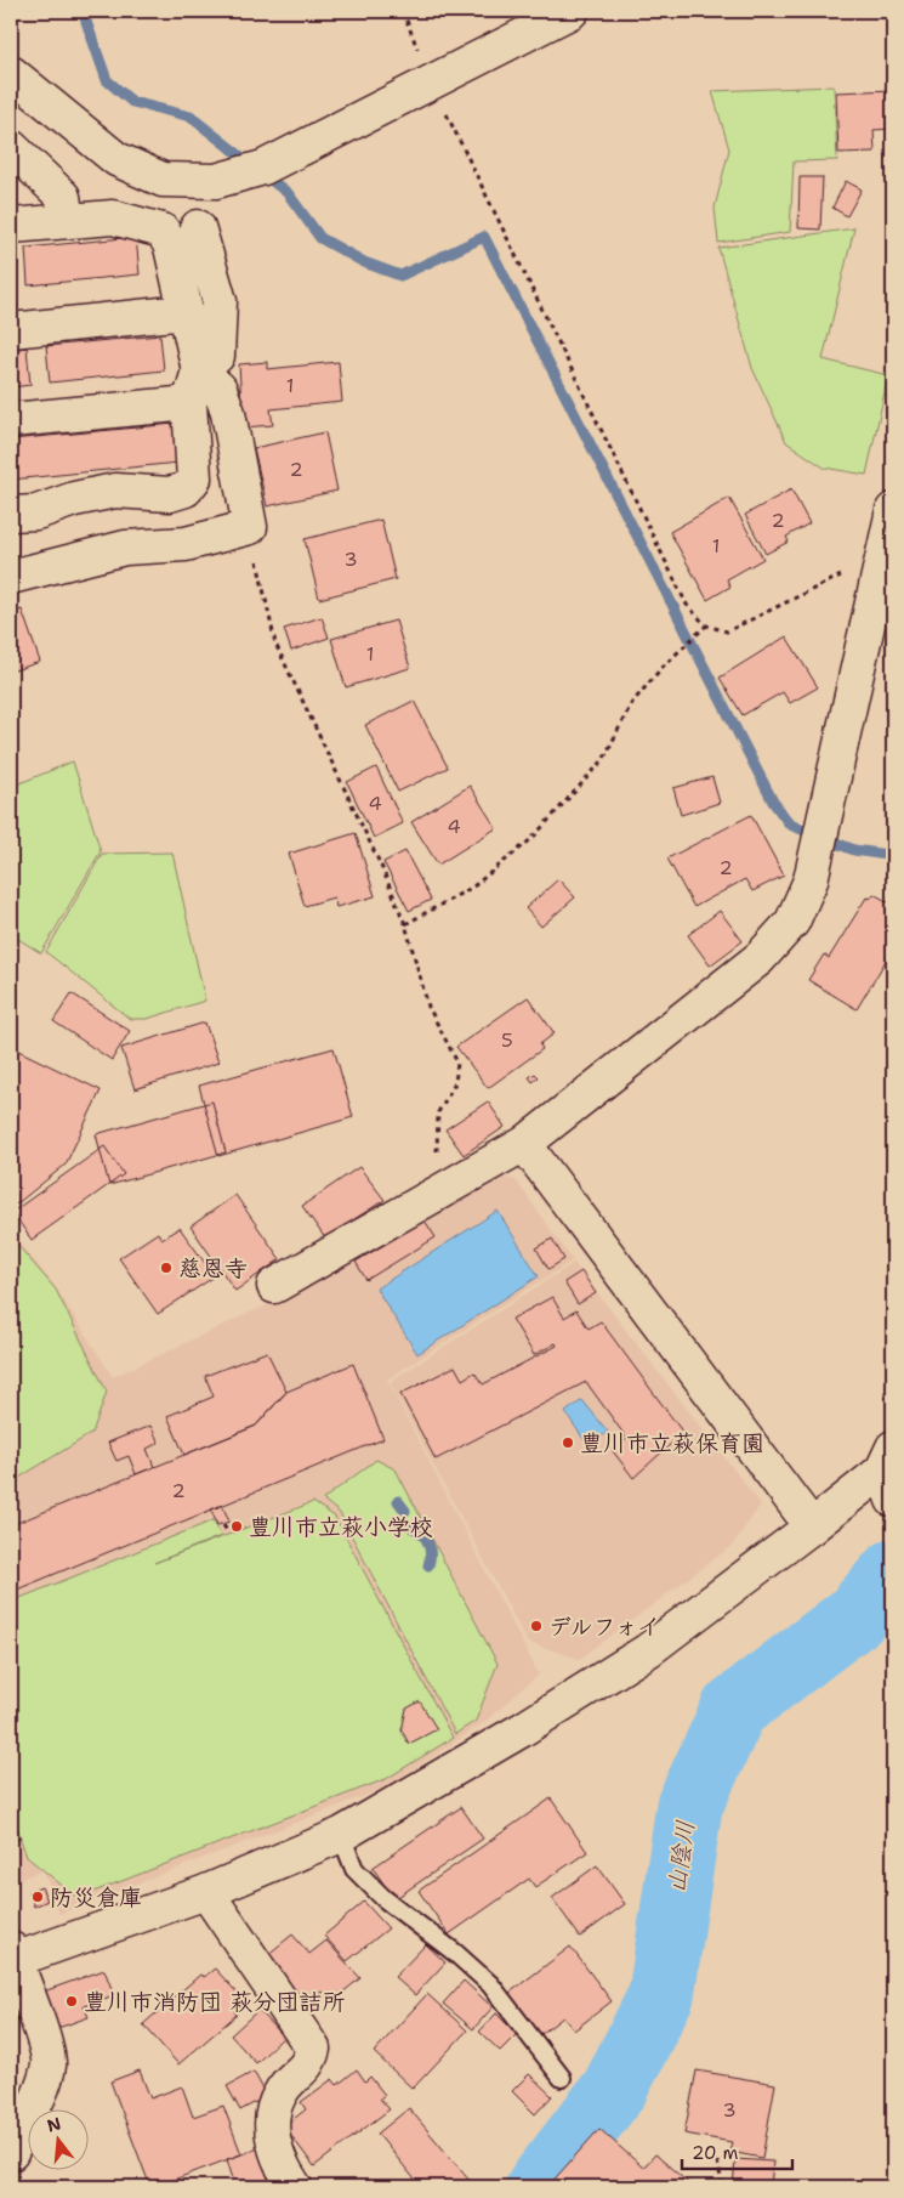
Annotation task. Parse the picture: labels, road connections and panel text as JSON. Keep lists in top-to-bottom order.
{
  "water": ["山陰川"],
  "places": [
    "慈恩寺",
    "豊川市立萩保育園",
    "豊川市立萩小学校",
    "デルフォイ",
    "防災倉庫",
    "豊川市消防団 萩分団詰所"
  ],
  "house_numbers": [
    "1",
    "2",
    "2",
    "1",
    "3",
    "1",
    "4",
    "4",
    "2",
    "5",
    "2",
    "3"
  ],
  "scale_bar": "20 m",
  "north": "top"
}
